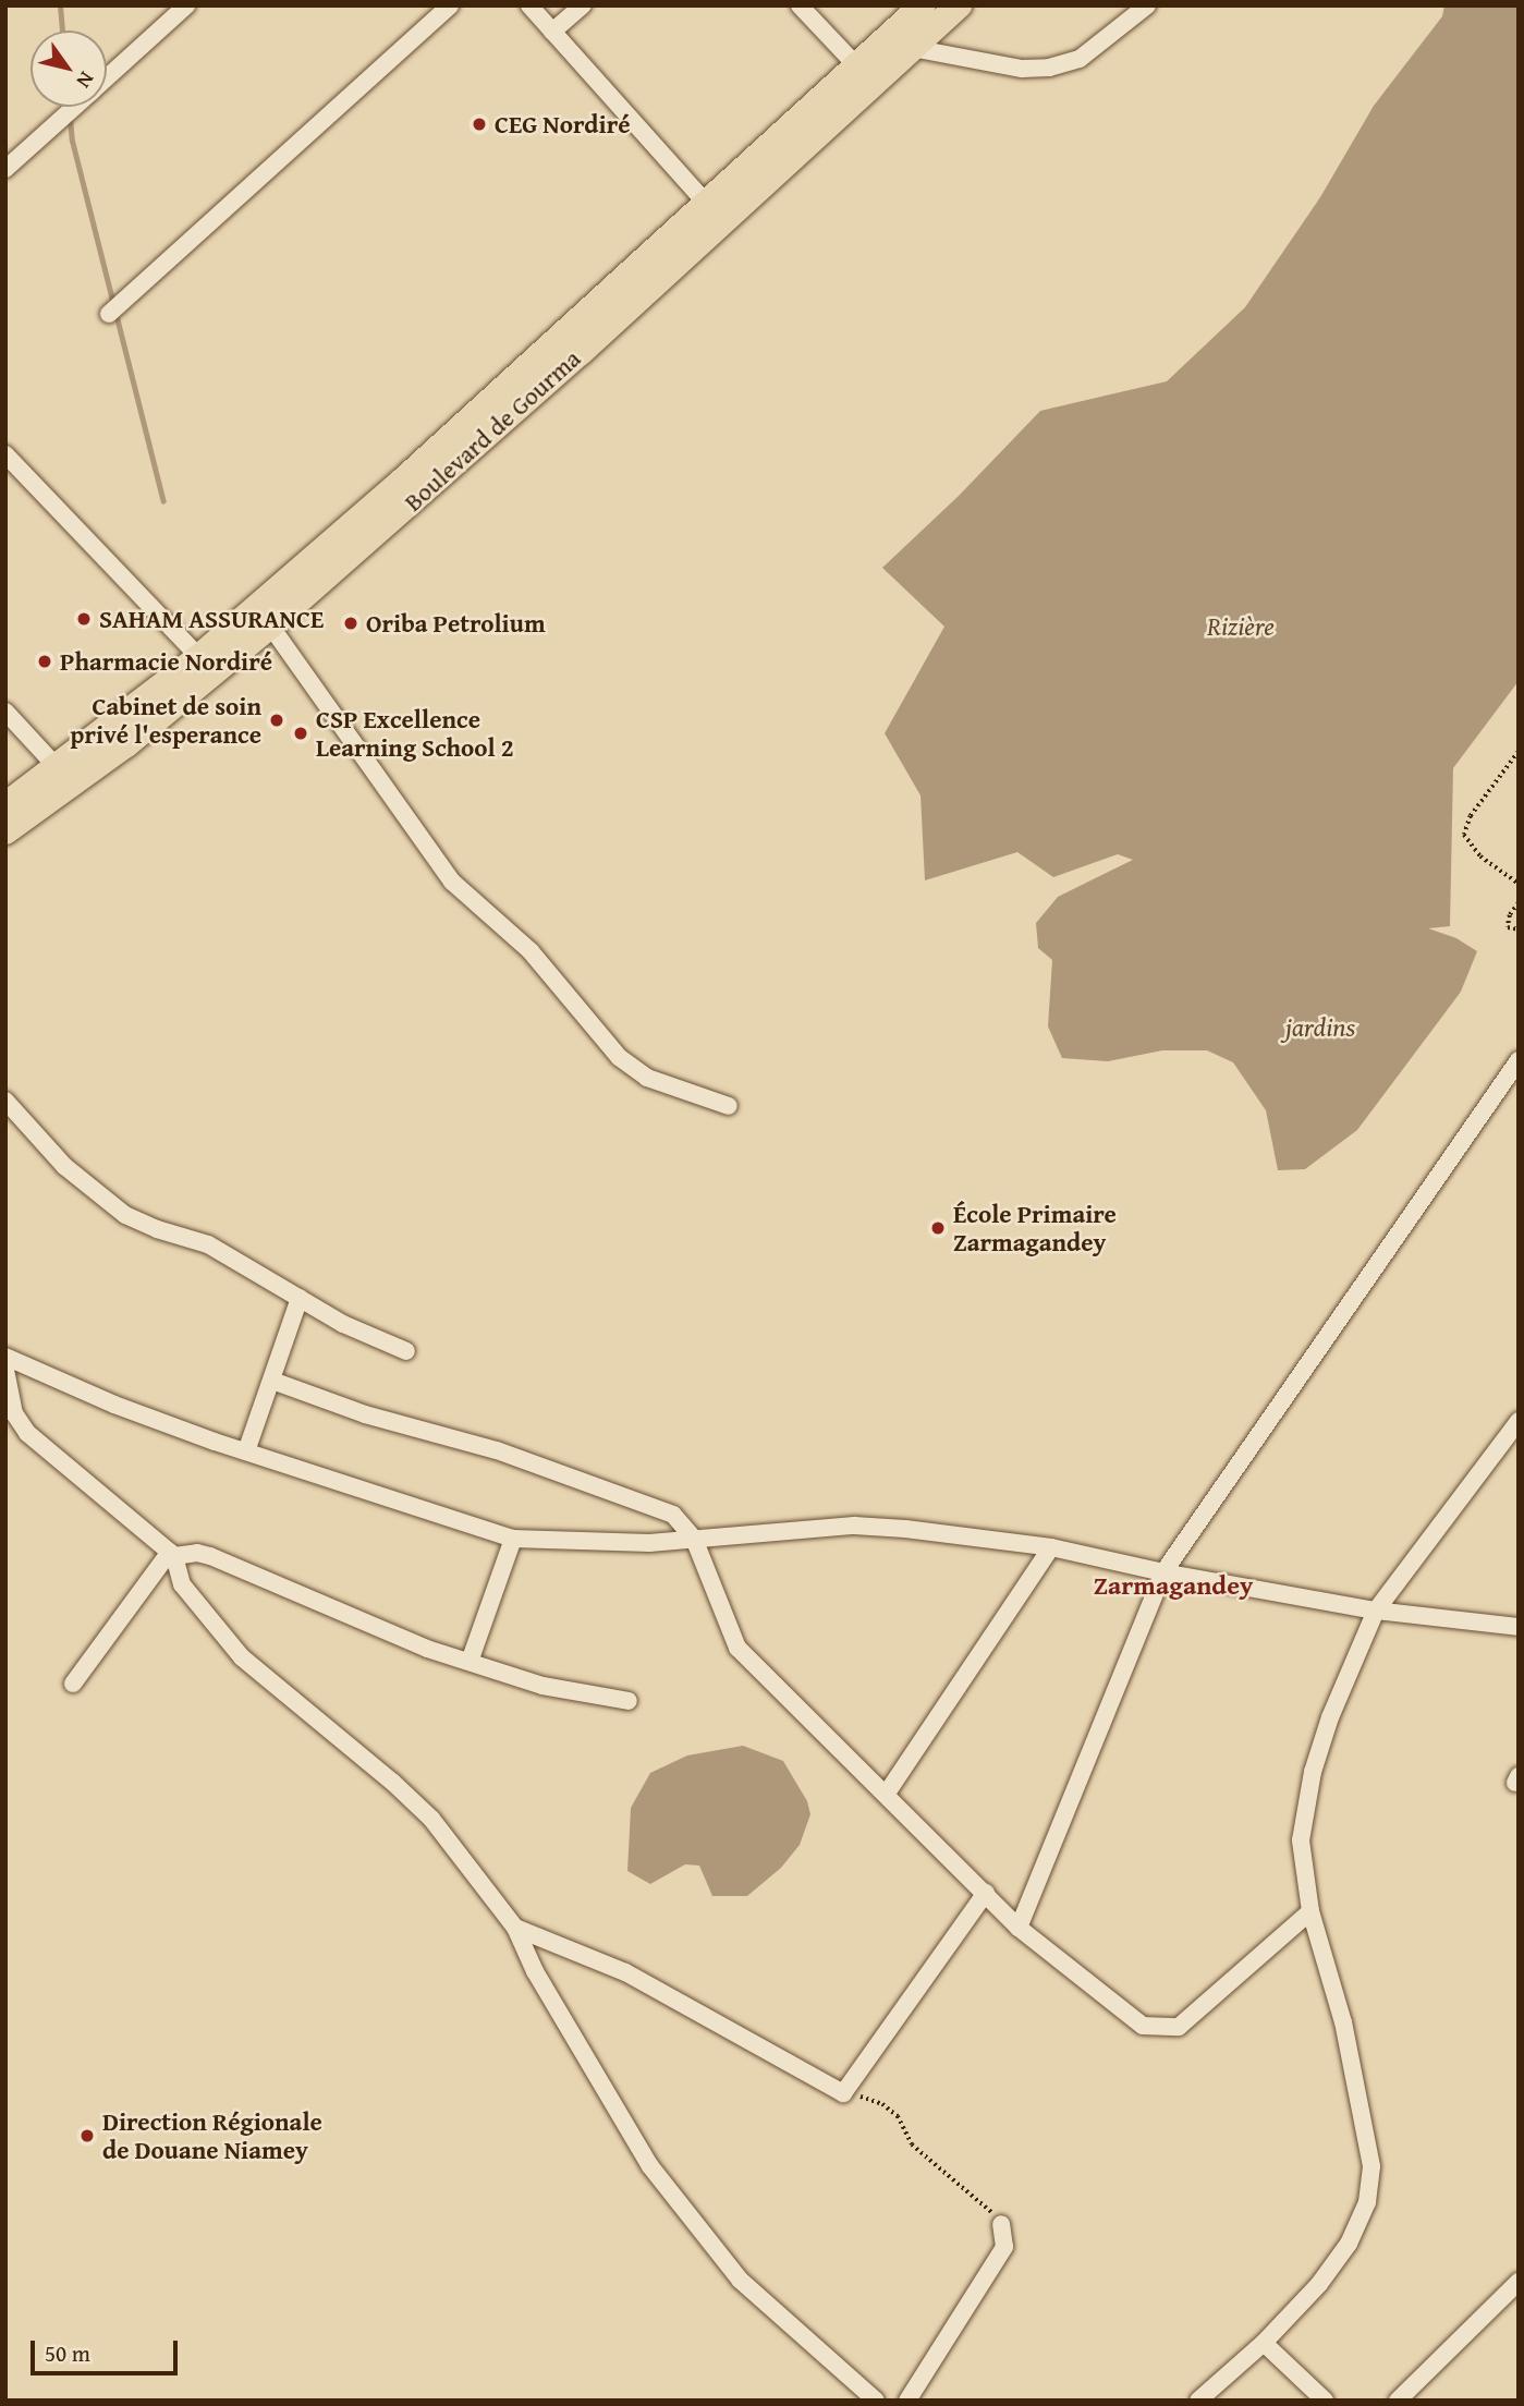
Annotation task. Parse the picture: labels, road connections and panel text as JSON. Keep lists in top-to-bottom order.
{
  "streets": {
    "highway": ["Boulevard de Gourma"]
  },
  "districts": ["Zarmagandey"],
  "water": ["Rizière", "jardins"],
  "places": [
    "CEG Nordiré",
    "SAHAM ASSURANCE",
    "Oriba Petrolium",
    "Pharmacie Nordiré",
    "Cabinet de soin privé l'esperance",
    "CSP Excellence Learning School 2",
    "École Primaire Zarmagandey",
    "Direction Régionale de Douane Niamey"
  ],
  "scale_bar": "50 m",
  "north": "bottom right"
}
